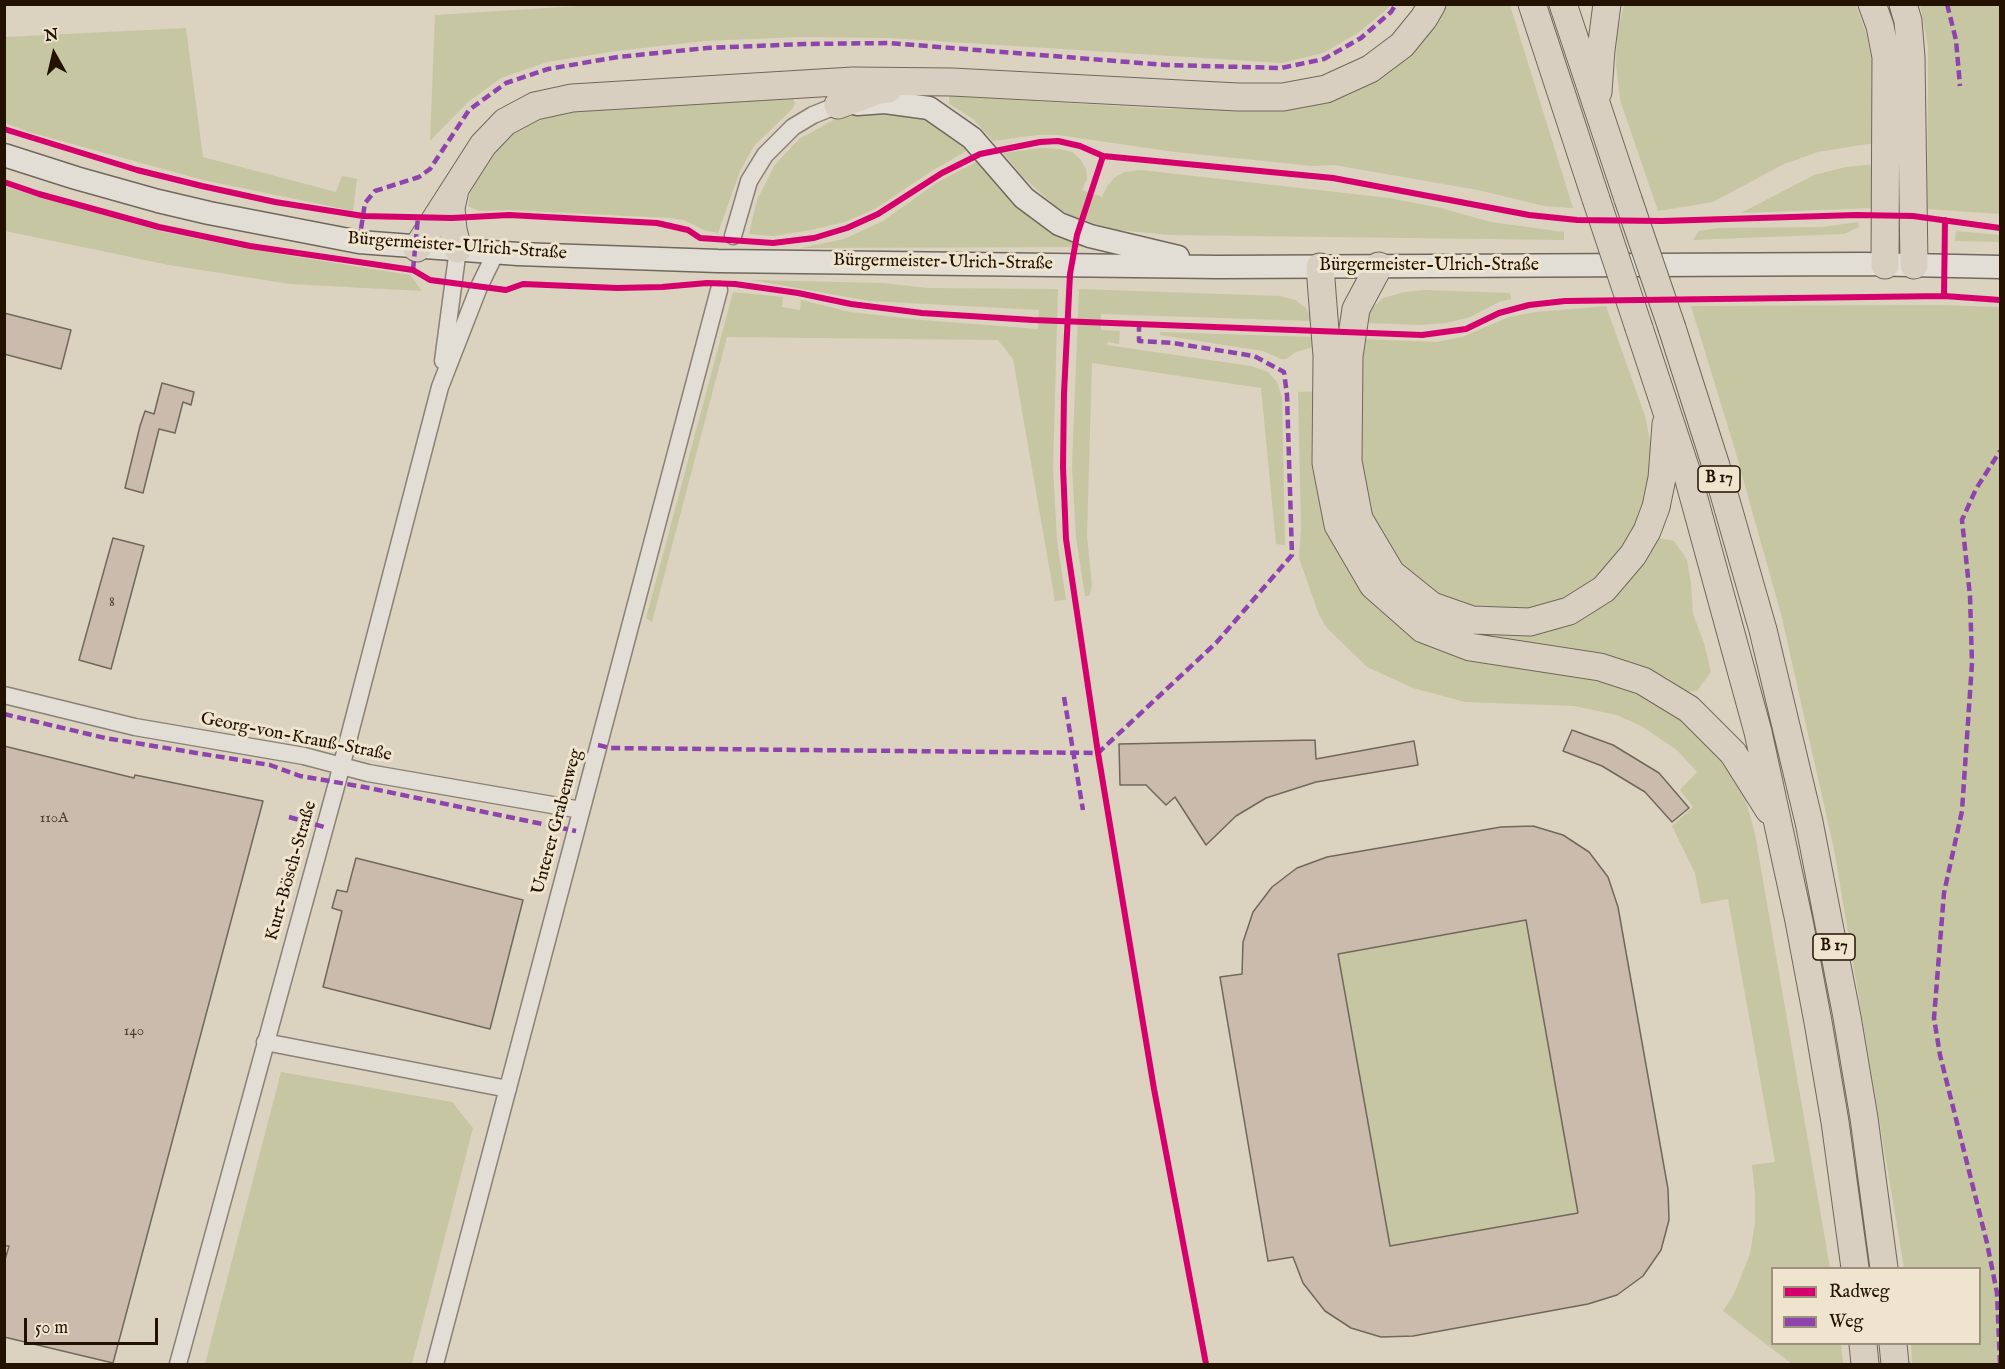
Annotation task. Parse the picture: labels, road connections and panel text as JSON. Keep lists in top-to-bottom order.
{
  "streets": {
    "highway": ["B 17"],
    "main road": ["Bürgermeister-Ulrich-Straße"],
    "street": ["Georg-von-Krauß-Straße", "Unterer Grabenweg", "Kurt-Bösch-Straße"]
  },
  "crossings": [
    ["Bürgermeister-Ulrich-Straße", "Kurt-Bösch-Straße"],
    ["Georg-von-Krauß-Straße", "Unterer Grabenweg"],
    ["Georg-von-Krauß-Straße", "Kurt-Bösch-Straße"]
  ],
  "house_numbers": ["8", "110A", "140"],
  "legend": ["Radweg", "Weg"],
  "scale_bar": "50 m",
  "north": "top"
}
